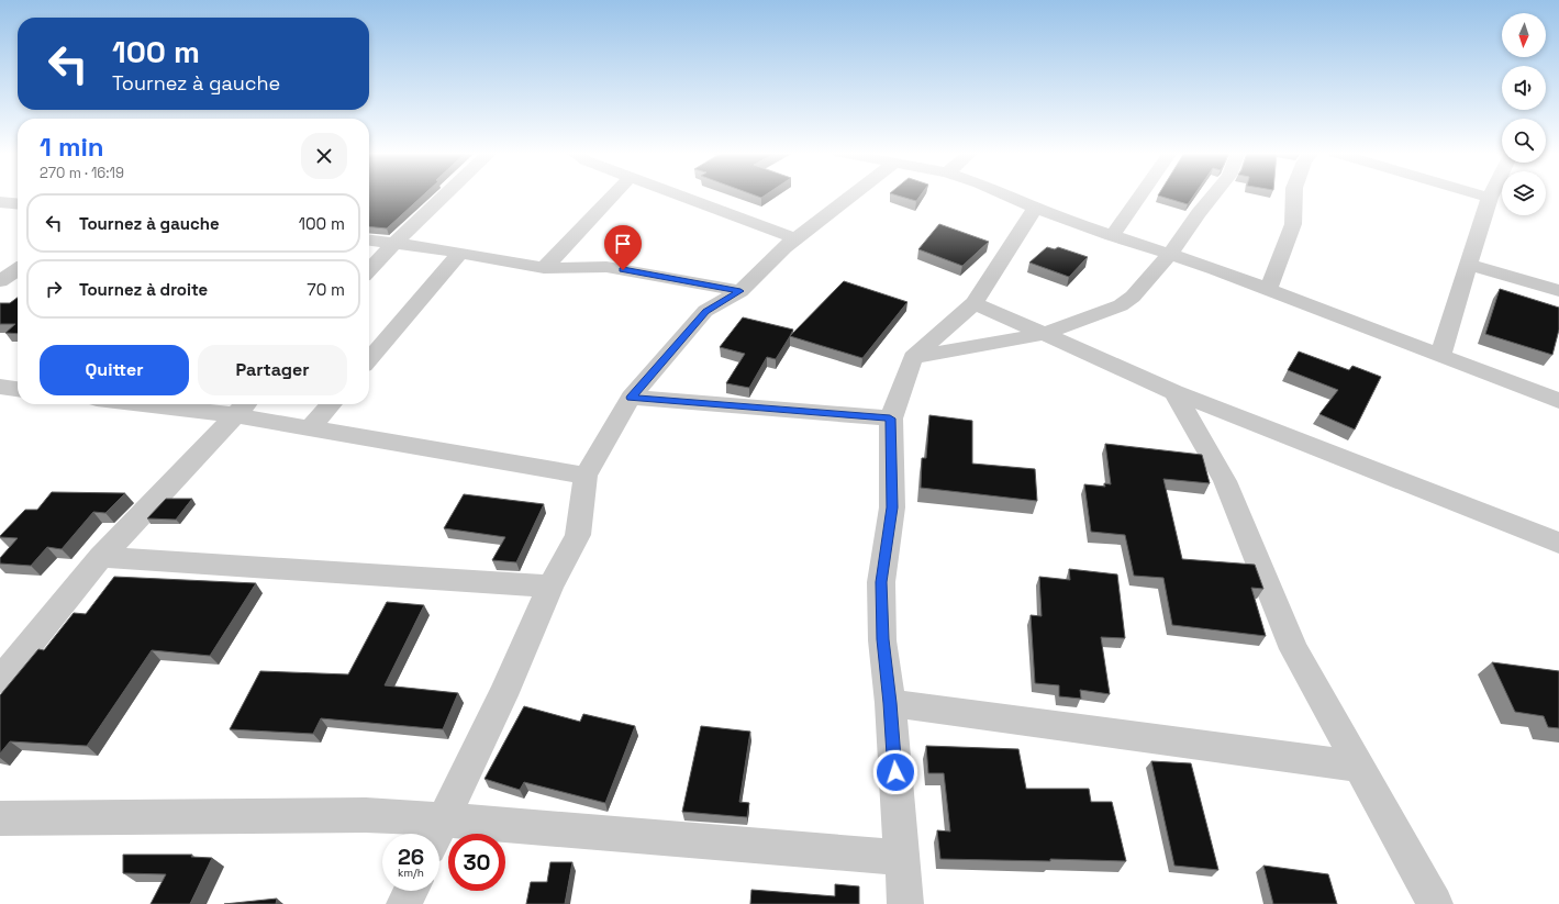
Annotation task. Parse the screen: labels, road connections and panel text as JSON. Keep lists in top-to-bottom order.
{
  "north": "bottom",
  "page": {
    "turn": ["100 m", "Tournez à gauche"],
    "heading": ["1 min", "270 m · 16:19"],
    "list": [
      {
        "name": "Tournez à gauche",
        "value": "100 m"
      },
      {
        "name": "Tournez à droite",
        "value": "70 m"
      }
    ],
    "buttons": ["Quitter", "Partager"],
    "speed": "26 km/h",
    "limit": "30"
  }
}
